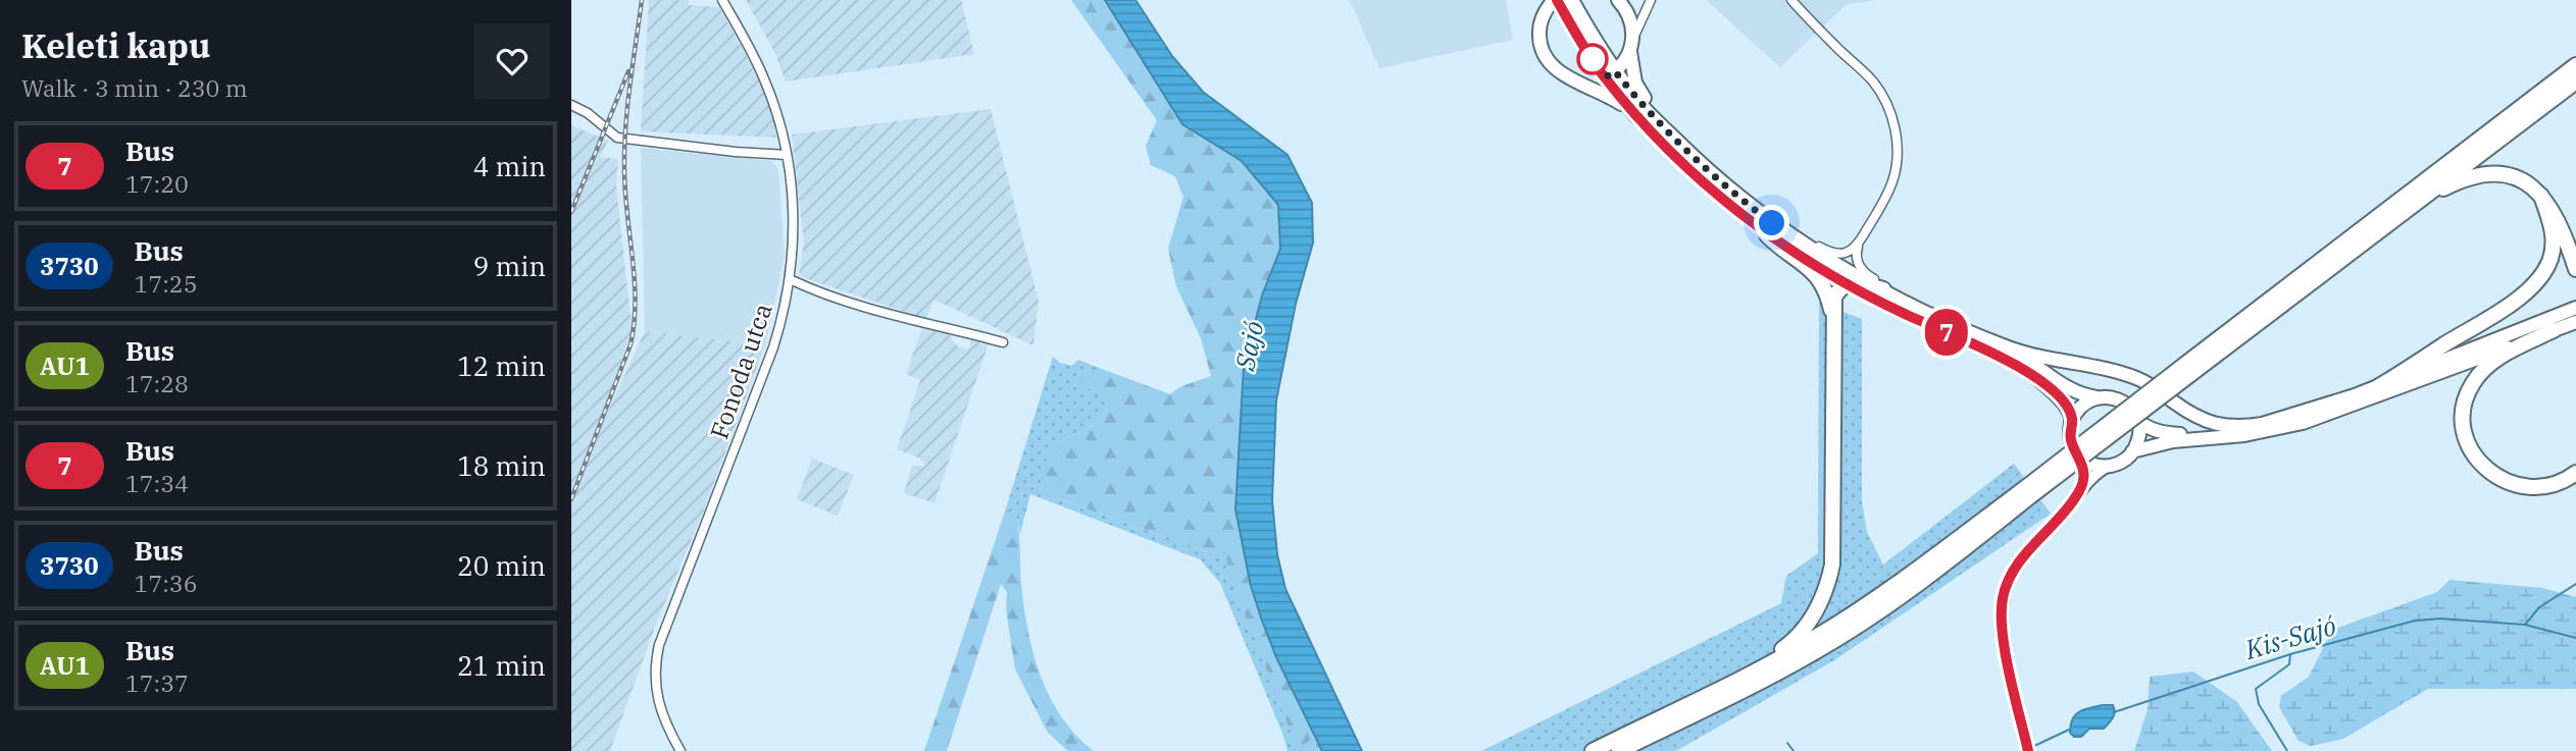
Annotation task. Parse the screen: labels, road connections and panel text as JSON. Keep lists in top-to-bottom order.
{
  "streets": {
    "street": ["Fonoda utca"]
  },
  "water": ["Sajó", "Kis-Sajó"],
  "lines": ["bus line 7"],
  "page": {
    "heading": ["Keleti kapu", "Walk · 3 min · 230 m"],
    "on_map": "7",
    "list": [
      {
        "mark": "7",
        "name": "Bus",
        "note": "17:20",
        "value": "4 min"
      },
      {
        "mark": "3730",
        "name": "Bus",
        "note": "17:25",
        "value": "9 min"
      },
      {
        "mark": "AU1",
        "name": "Bus",
        "note": "17:28",
        "value": "12 min"
      },
      {
        "mark": "7",
        "name": "Bus",
        "note": "17:34",
        "value": "18 min"
      },
      {
        "mark": "3730",
        "name": "Bus",
        "note": "17:36",
        "value": "20 min"
      },
      {
        "mark": "AU1",
        "name": "Bus",
        "note": "17:37",
        "value": "21 min"
      }
    ]
  }
}
